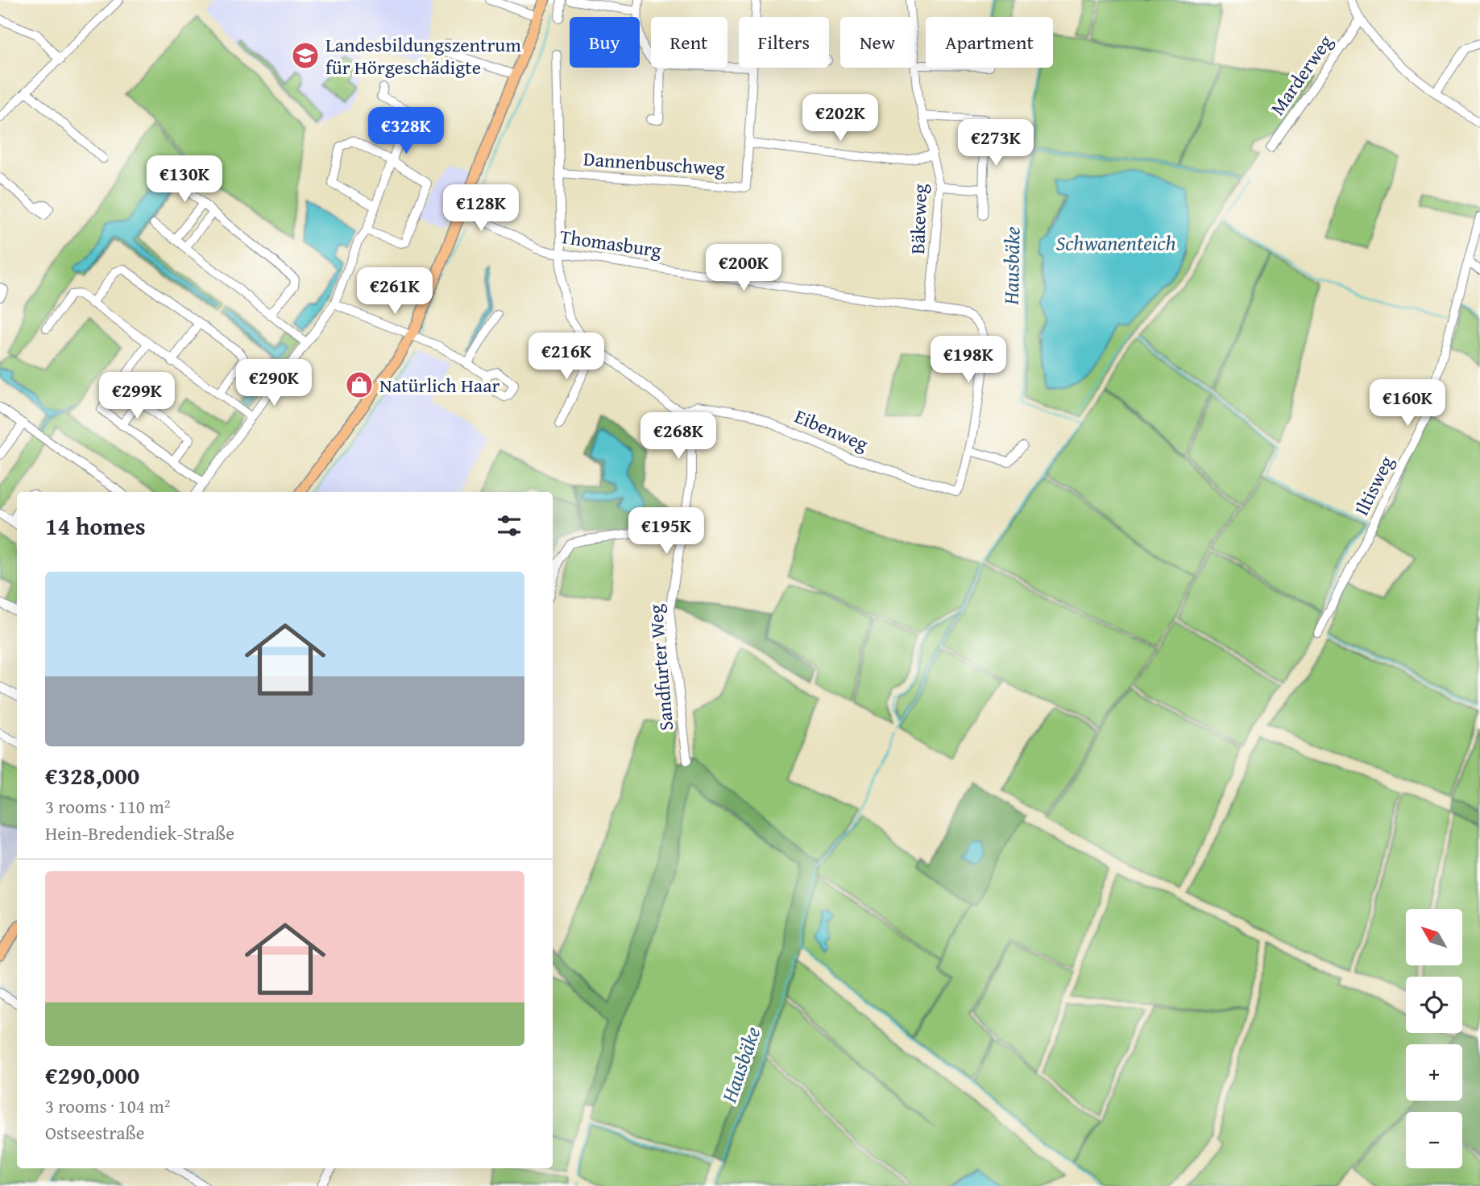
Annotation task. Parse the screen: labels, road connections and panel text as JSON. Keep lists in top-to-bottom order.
{
  "streets": {
    "street": [
      "Marderweg",
      "Dannenbuschweg",
      "Bäkeweg",
      "Thomasburg",
      "Eibenweg",
      "Iltisweg",
      "Sandfurter Weg"
    ]
  },
  "crossings": [
    ["Bäkeweg", "Thomasburg"],
    ["Thomasburg", "Eibenweg"],
    ["Eibenweg", "Sandfurter Weg"]
  ],
  "water": ["Schwanenteich", "Hausbäke"],
  "places": {
    "school or university": ["Landesbildungszentrum für Hörgeschädigte"],
    "shop": ["Natürlich Haar"]
  },
  "north": "top left",
  "page": {
    "chip": [
      "Buy",
      "Rent",
      "Filters",
      "New",
      "Apartment"
    ],
    "price": [
      "€202K",
      "€328K",
      "€273K",
      "€130K",
      "€128K",
      "€200K",
      "€261K",
      "€216K",
      "€198K",
      "€290K",
      "€299K",
      "€160K",
      "€268K",
      "€195K"
    ],
    "heading": "14 homes",
    "list": [
      {
        "name": "€328,000",
        "note": "3 rooms · 110 m² · Hein-Bredendiek-Straße"
      },
      {
        "name": "€290,000",
        "note": "3 rooms · 104 m² · Ostseestraße"
      }
    ],
    "map_buttons": ["+", "−"]
  }
}
